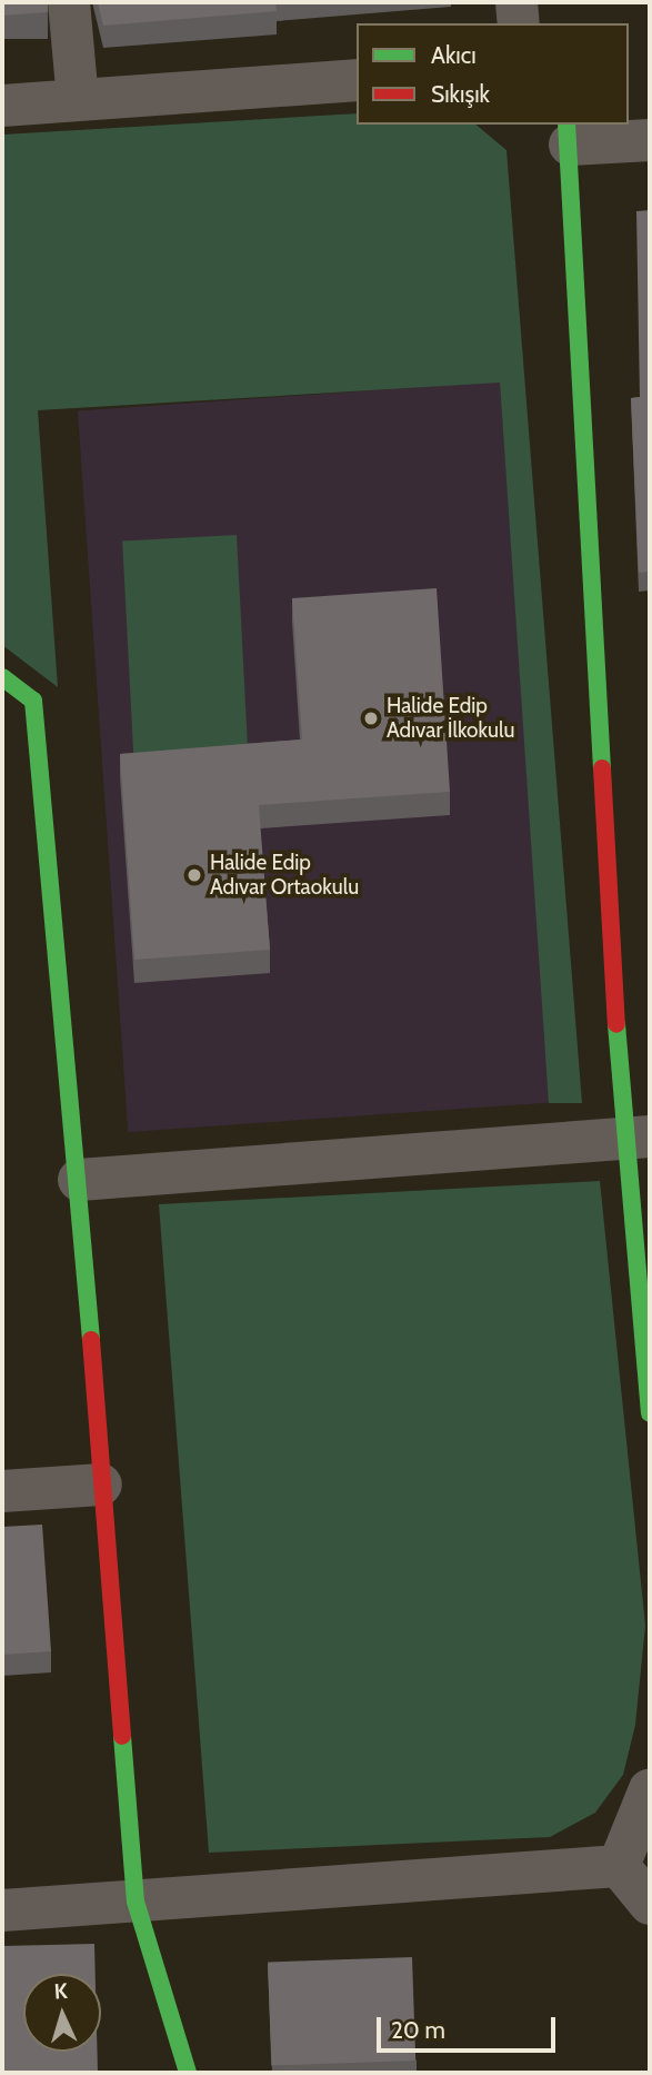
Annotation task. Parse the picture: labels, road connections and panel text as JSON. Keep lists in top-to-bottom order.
{
  "places": ["Halide Edip Adıvar İlkokulu", "Halide Edip Adıvar Ortaokulu"],
  "legend": ["Akıcı", "Sıkışık"],
  "scale_bar": "20 m",
  "north": "top"
}
